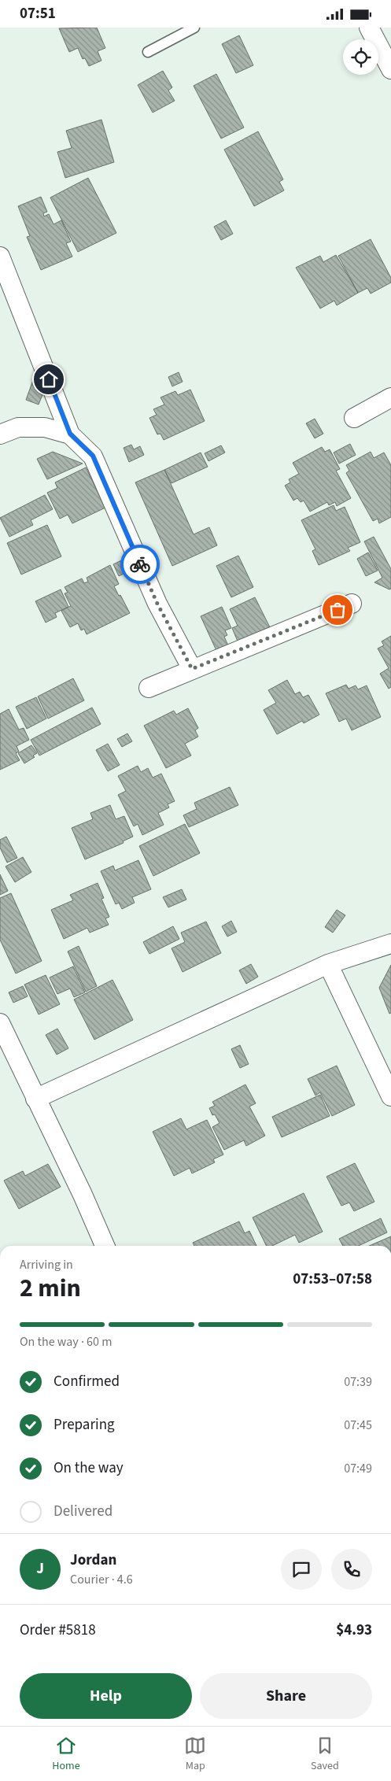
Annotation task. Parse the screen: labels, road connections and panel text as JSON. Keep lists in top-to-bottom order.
{
  "page": {
    "status": "07:51",
    "heading": ["2 min", "Arriving in", "07:53–07:58"],
    "panel": [
      "Jordan",
      "Courier · 4.6",
      "Order #5818",
      "$4.93"
    ],
    "bar": "On the way · 60 m",
    "list": [
      ["Confirmed", "07:39"],
      ["Preparing", "07:45"],
      ["On the way", "07:49"],
      "Delivered"
    ],
    "round": "J",
    "buttons": ["Help", "Share"],
    "tabs": ["Home", "Map", "Saved"]
  }
}
